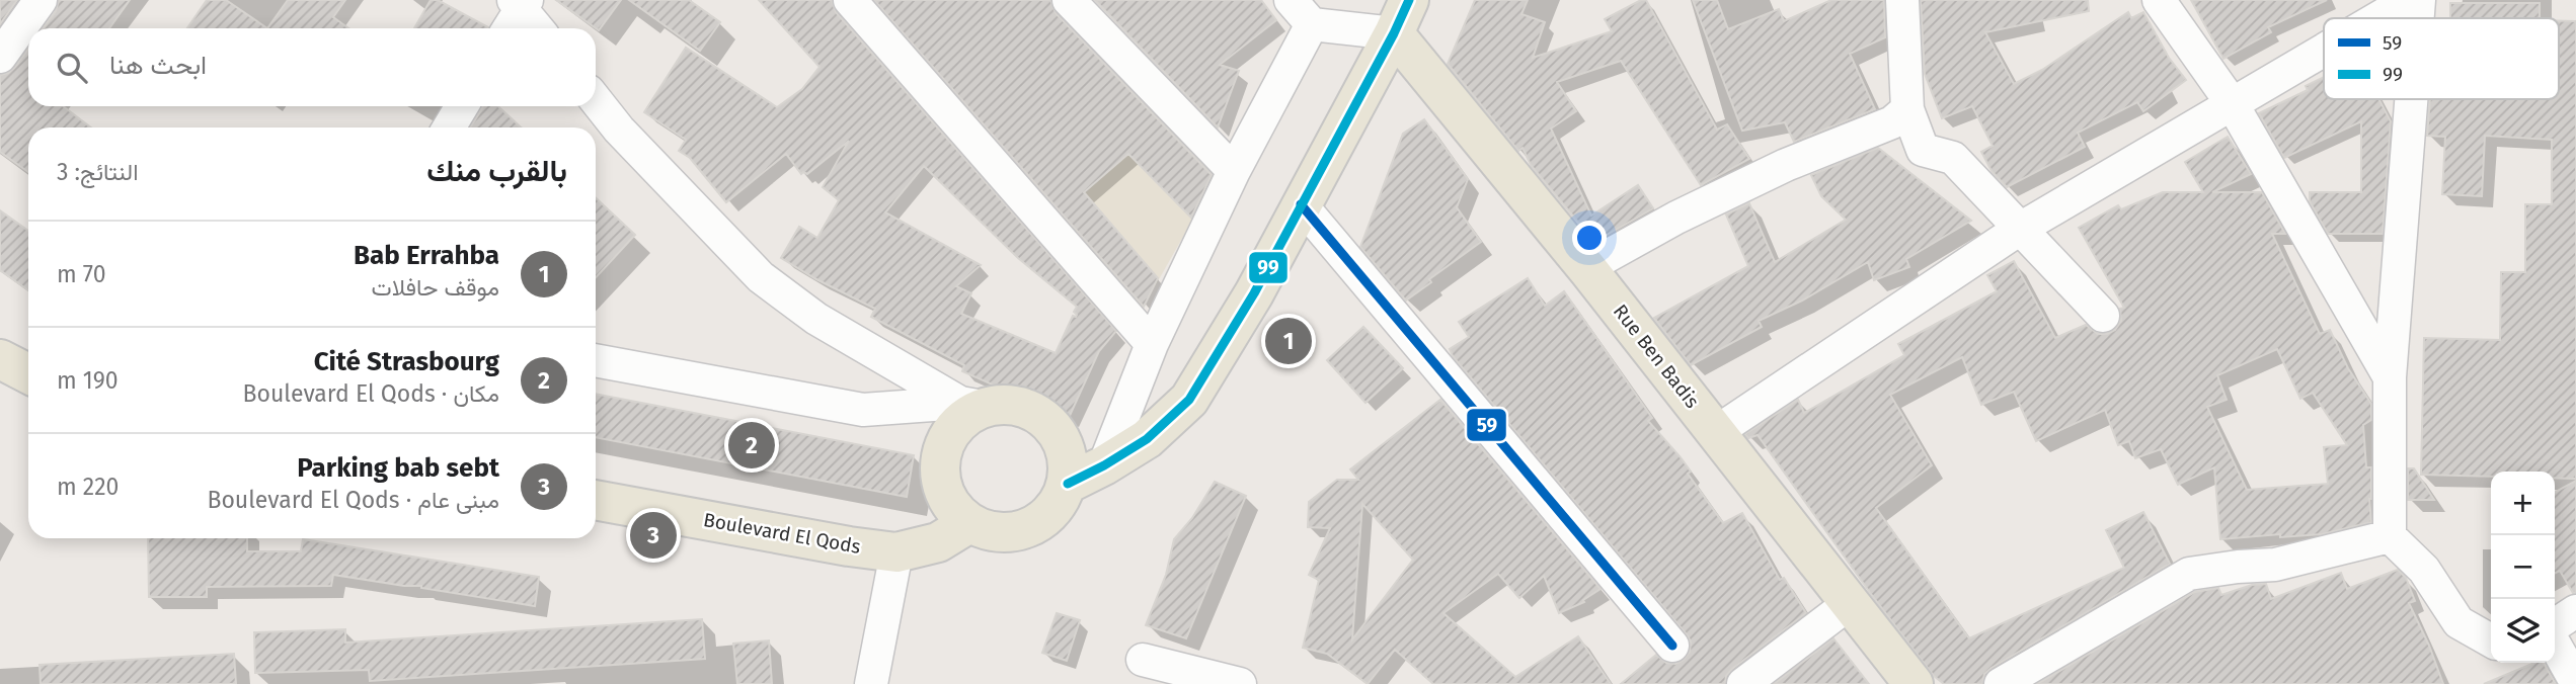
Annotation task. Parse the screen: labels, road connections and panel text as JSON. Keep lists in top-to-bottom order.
{
  "streets": {
    "main road": ["Rue Ben Badis", "Boulevard El Qods"]
  },
  "lines": ["transit line 99", "transit line 59"],
  "legend": ["59", "99"],
  "page": {
    "search": "ابحث هنا",
    "heading": ["بالقرب منك", "النتائج: 3"],
    "list": [
      {
        "mark": "1",
        "name": "Bab Errahba",
        "note": "موقف حافلات",
        "value": "70 m"
      },
      {
        "mark": "2",
        "name": "Cité Strasbourg",
        "note": "مكان · Boulevard El Qods",
        "value": "190 m"
      },
      {
        "mark": "3",
        "name": "Parking bab sebt",
        "note": "مبنى عام · Boulevard El Qods",
        "value": "220 m"
      }
    ],
    "pins": ["1", "2", "3"],
    "map_buttons": ["+", "−"]
  }
}
